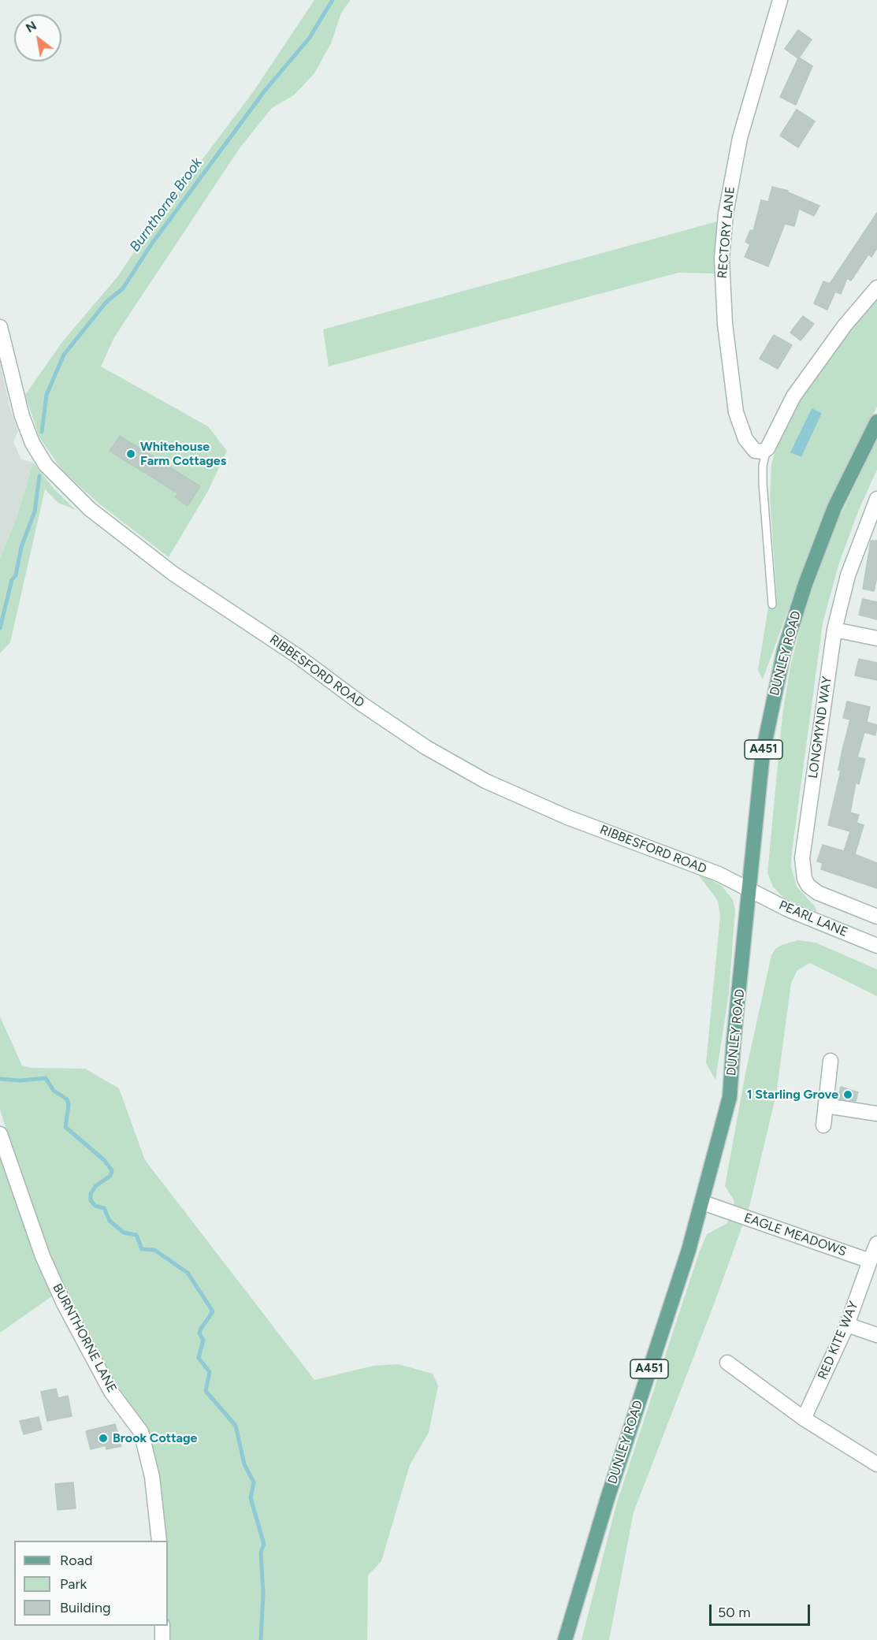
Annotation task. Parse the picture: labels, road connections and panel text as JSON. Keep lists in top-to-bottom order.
{
  "streets": {
    "main road": ["DUNLEY ROAD", "A451"],
    "street": [
      "RECTORY LANE",
      "RIBBESFORD ROAD",
      "LONGMYND WAY",
      "PEARL LANE",
      "EAGLE MEADOWS",
      "BURNTHORNE LANE",
      "RED KITE WAY"
    ]
  },
  "crossings": [
    ["DUNLEY ROAD", "RIBBESFORD ROAD"],
    ["DUNLEY ROAD", "PEARL LANE"],
    ["DUNLEY ROAD", "EAGLE MEADOWS"],
    ["RIBBESFORD ROAD", "PEARL LANE"],
    ["EAGLE MEADOWS", "RED KITE WAY"]
  ],
  "water": ["Burnthorne Brook"],
  "places": ["Whitehouse Farm Cottages", "1 Starling Grove", "Brook Cottage"],
  "legend": ["Road", "Park", "Building"],
  "scale_bar": "50 m",
  "north": "top left"
}
